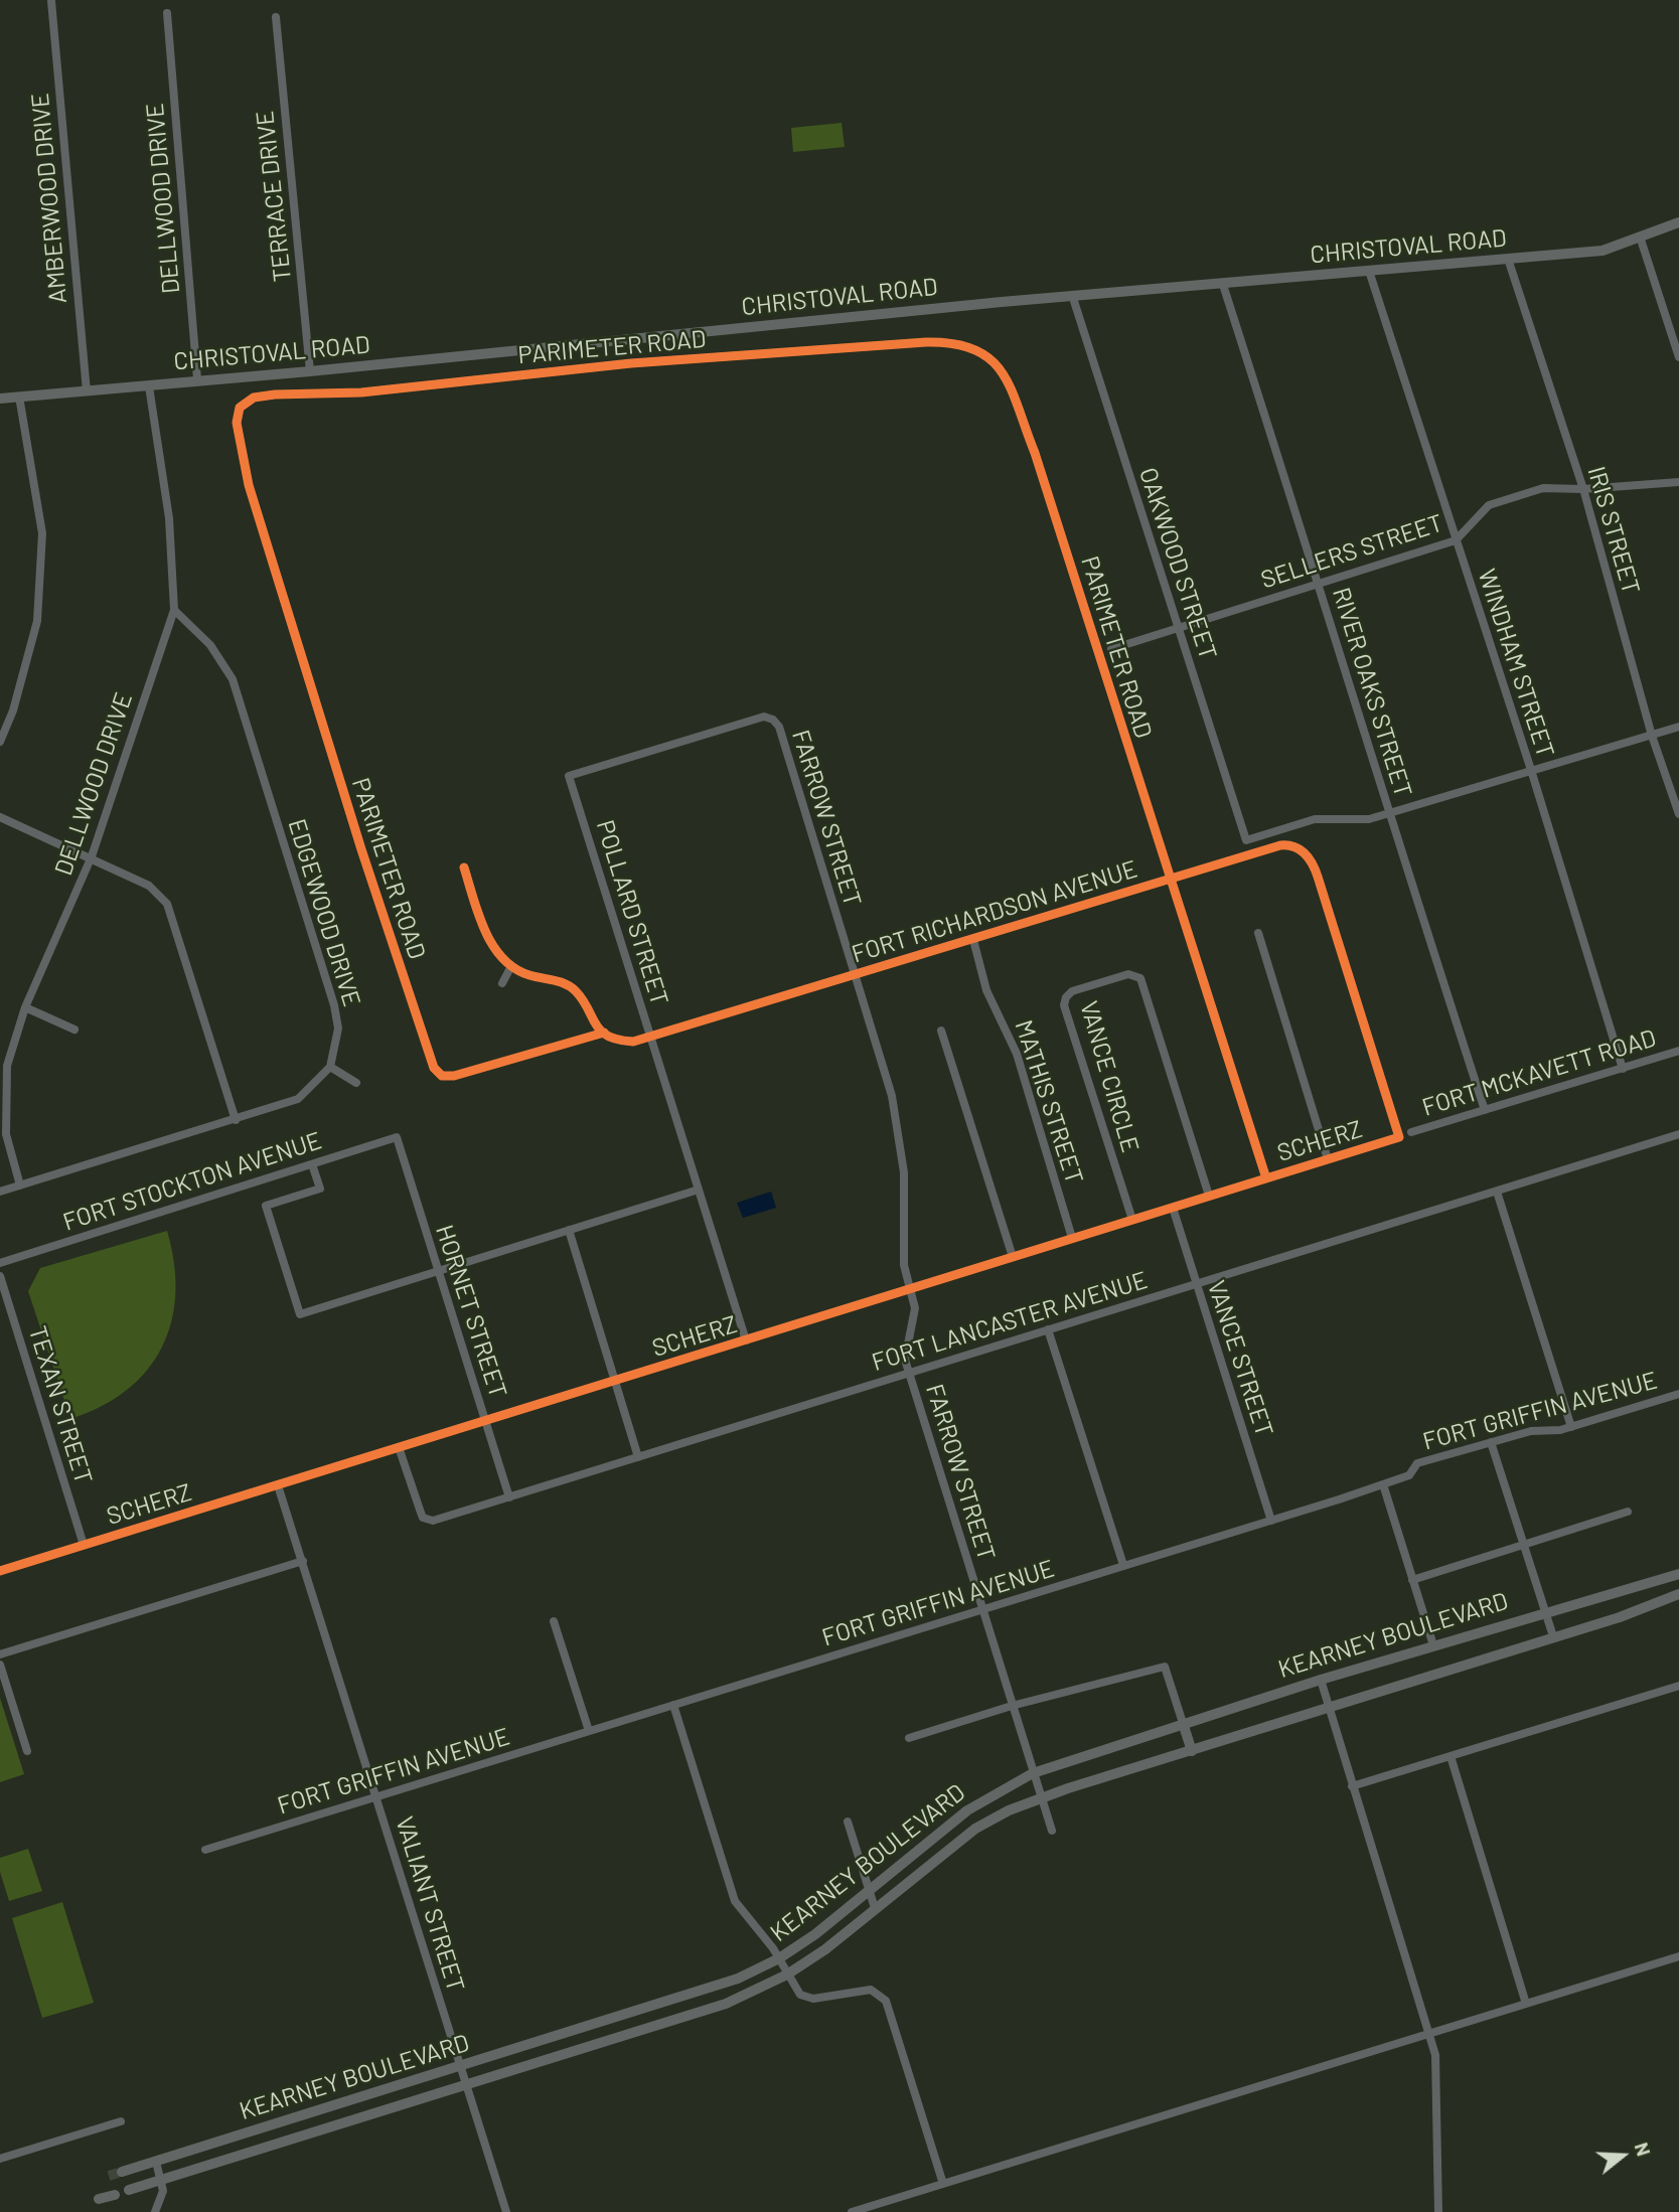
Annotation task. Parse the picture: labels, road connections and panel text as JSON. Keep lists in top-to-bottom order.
{
  "streets": {
    "street": [
      "TERRACE DRIVE",
      "AMBERWOOD DRIVE",
      "DELLWOOD DRIVE",
      "CHRISTOVAL ROAD",
      "PARIMETER ROAD",
      "IRIS STREET",
      "SELLERS STREET",
      "OAKWOOD STREET",
      "WINDHAM STREET",
      "RIVER OAKS STREET",
      "FARROW STREET",
      "FORT RICHARDSON AVENUE",
      "EDGEWOOD DRIVE",
      "POLLARD STREET",
      "FORT MCKAVETT ROAD",
      "VANCE CIRCLE",
      "MATHIS STREET",
      "SCHERZ",
      "FORT STOCKTON AVENUE",
      "HORNET STREET",
      "FORT LANCASTER AVENUE",
      "VANCE STREET",
      "TEXAN STREET",
      "FORT GRIFFIN AVENUE",
      "KEARNEY BOULEVARD",
      "VALIANT STREET"
    ]
  },
  "crossings": [
    ["TERRACE DRIVE", "CHRISTOVAL ROAD"],
    ["AMBERWOOD DRIVE", "CHRISTOVAL ROAD"],
    ["DELLWOOD DRIVE", "CHRISTOVAL ROAD"],
    ["DELLWOOD DRIVE", "EDGEWOOD DRIVE"],
    ["CHRISTOVAL ROAD", "IRIS STREET"],
    ["CHRISTOVAL ROAD", "OAKWOOD STREET"],
    ["CHRISTOVAL ROAD", "WINDHAM STREET"],
    ["CHRISTOVAL ROAD", "RIVER OAKS STREET"],
    ["PARIMETER ROAD", "FORT RICHARDSON AVENUE"],
    ["PARIMETER ROAD", "SCHERZ"],
    ["IRIS STREET", "SELLERS STREET"],
    ["SELLERS STREET", "OAKWOOD STREET"],
    ["SELLERS STREET", "WINDHAM STREET"],
    ["SELLERS STREET", "RIVER OAKS STREET"],
    ["OAKWOOD STREET", "RIVER OAKS STREET"],
    ["WINDHAM STREET", "FORT MCKAVETT ROAD"],
    ["RIVER OAKS STREET", "FORT MCKAVETT ROAD"],
    ["FARROW STREET", "FORT RICHARDSON AVENUE"],
    ["FARROW STREET", "POLLARD STREET"],
    ["FARROW STREET", "SCHERZ"],
    ["FARROW STREET", "FORT LANCASTER AVENUE"],
    ["FARROW STREET", "FORT GRIFFIN AVENUE"],
    ["FARROW STREET", "KEARNEY BOULEVARD"],
    ["FORT RICHARDSON AVENUE", "POLLARD STREET"],
    ["FORT RICHARDSON AVENUE", "MATHIS STREET"],
    ["FORT RICHARDSON AVENUE", "SCHERZ"],
    ["POLLARD STREET", "SCHERZ"],
    ["VANCE CIRCLE", "SCHERZ"],
    ["MATHIS STREET", "SCHERZ"],
    ["SCHERZ", "HORNET STREET"],
    ["SCHERZ", "FORT LANCASTER AVENUE"],
    ["SCHERZ", "VANCE STREET"],
    ["SCHERZ", "TEXAN STREET"],
    ["SCHERZ", "VALIANT STREET"],
    ["FORT STOCKTON AVENUE", "HORNET STREET"],
    ["HORNET STREET", "FORT LANCASTER AVENUE"],
    ["FORT LANCASTER AVENUE", "VANCE STREET"],
    ["VANCE STREET", "FORT GRIFFIN AVENUE"],
    ["FORT GRIFFIN AVENUE", "VALIANT STREET"],
    ["KEARNEY BOULEVARD", "VALIANT STREET"]
  ],
  "north": "right"
}
